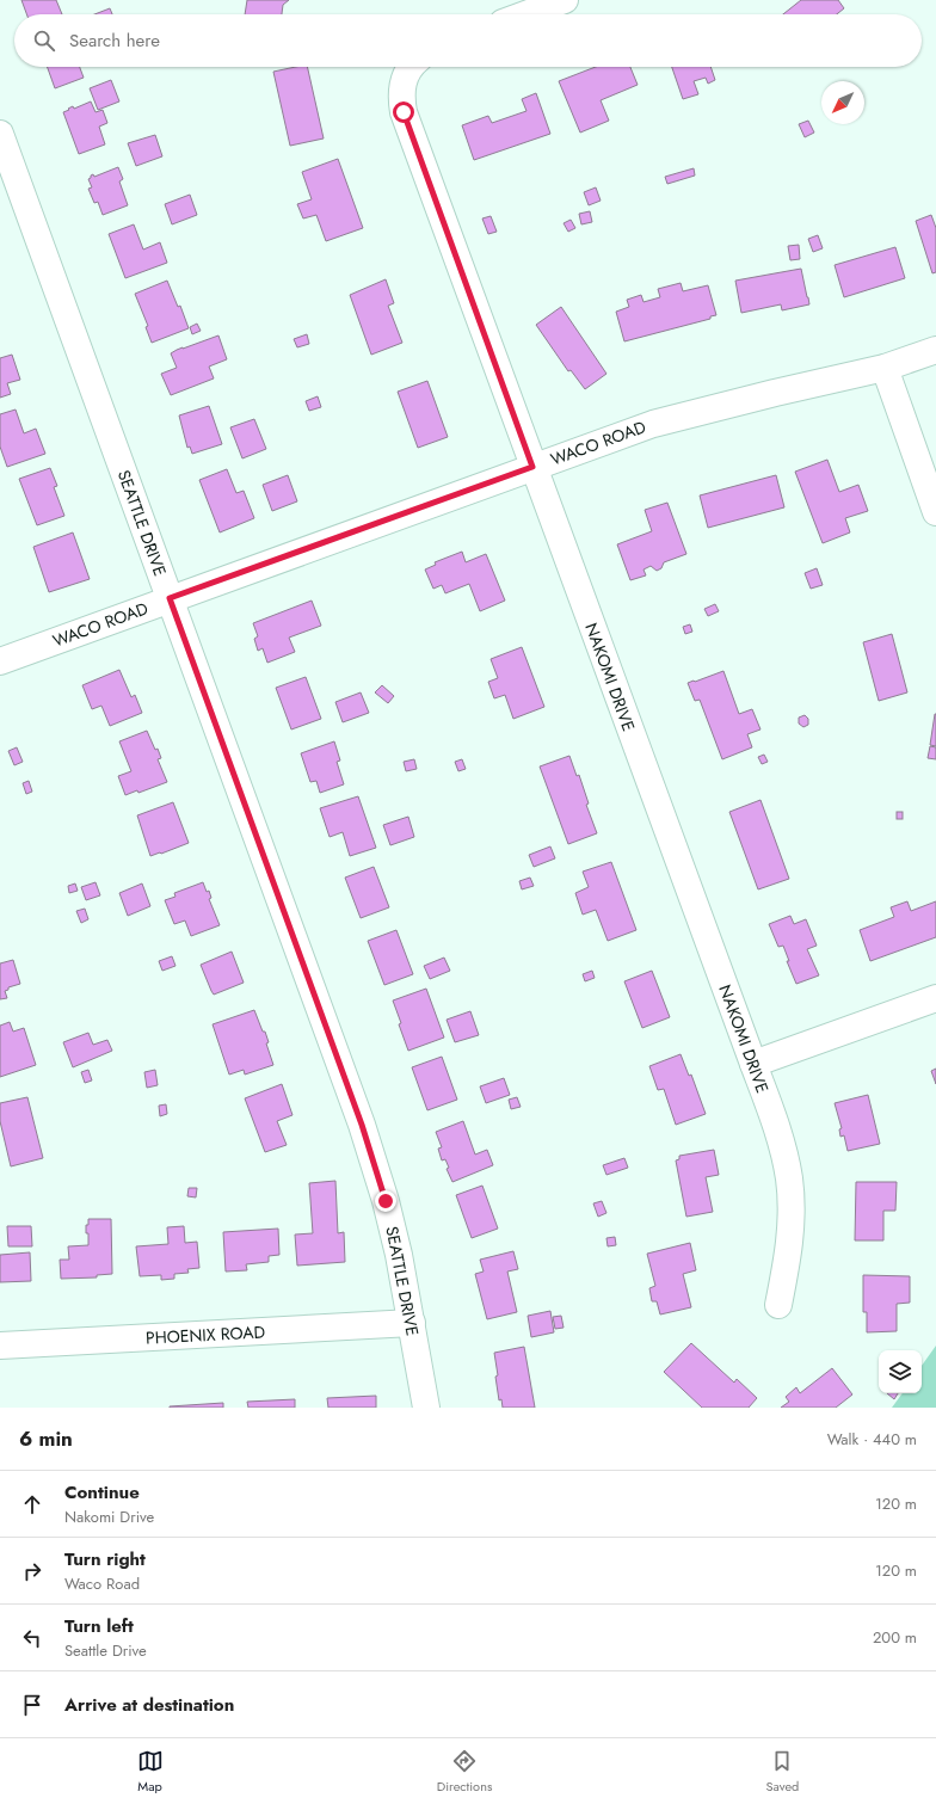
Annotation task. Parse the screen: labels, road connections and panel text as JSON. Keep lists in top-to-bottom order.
{
  "streets": {
    "street": [
      "WACO ROAD",
      "SEATTLE DRIVE",
      "NAKOMI DRIVE",
      "PHOENIX ROAD"
    ]
  },
  "crossings": [
    ["WACO ROAD", "SEATTLE DRIVE"],
    ["WACO ROAD", "NAKOMI DRIVE"],
    ["SEATTLE DRIVE", "PHOENIX ROAD"]
  ],
  "north": "bottom left",
  "page": {
    "search": "Search here",
    "heading": ["6 min", "Walk · 440 m"],
    "list": [
      ["Continue", "Nakomi Drive", "120 m"],
      ["Turn right", "Waco Road", "120 m"],
      ["Turn left", "Seattle Drive", "200 m"],
      "Arrive at destination"
    ],
    "nav": ["Map", "Directions", "Saved"]
  }
}
